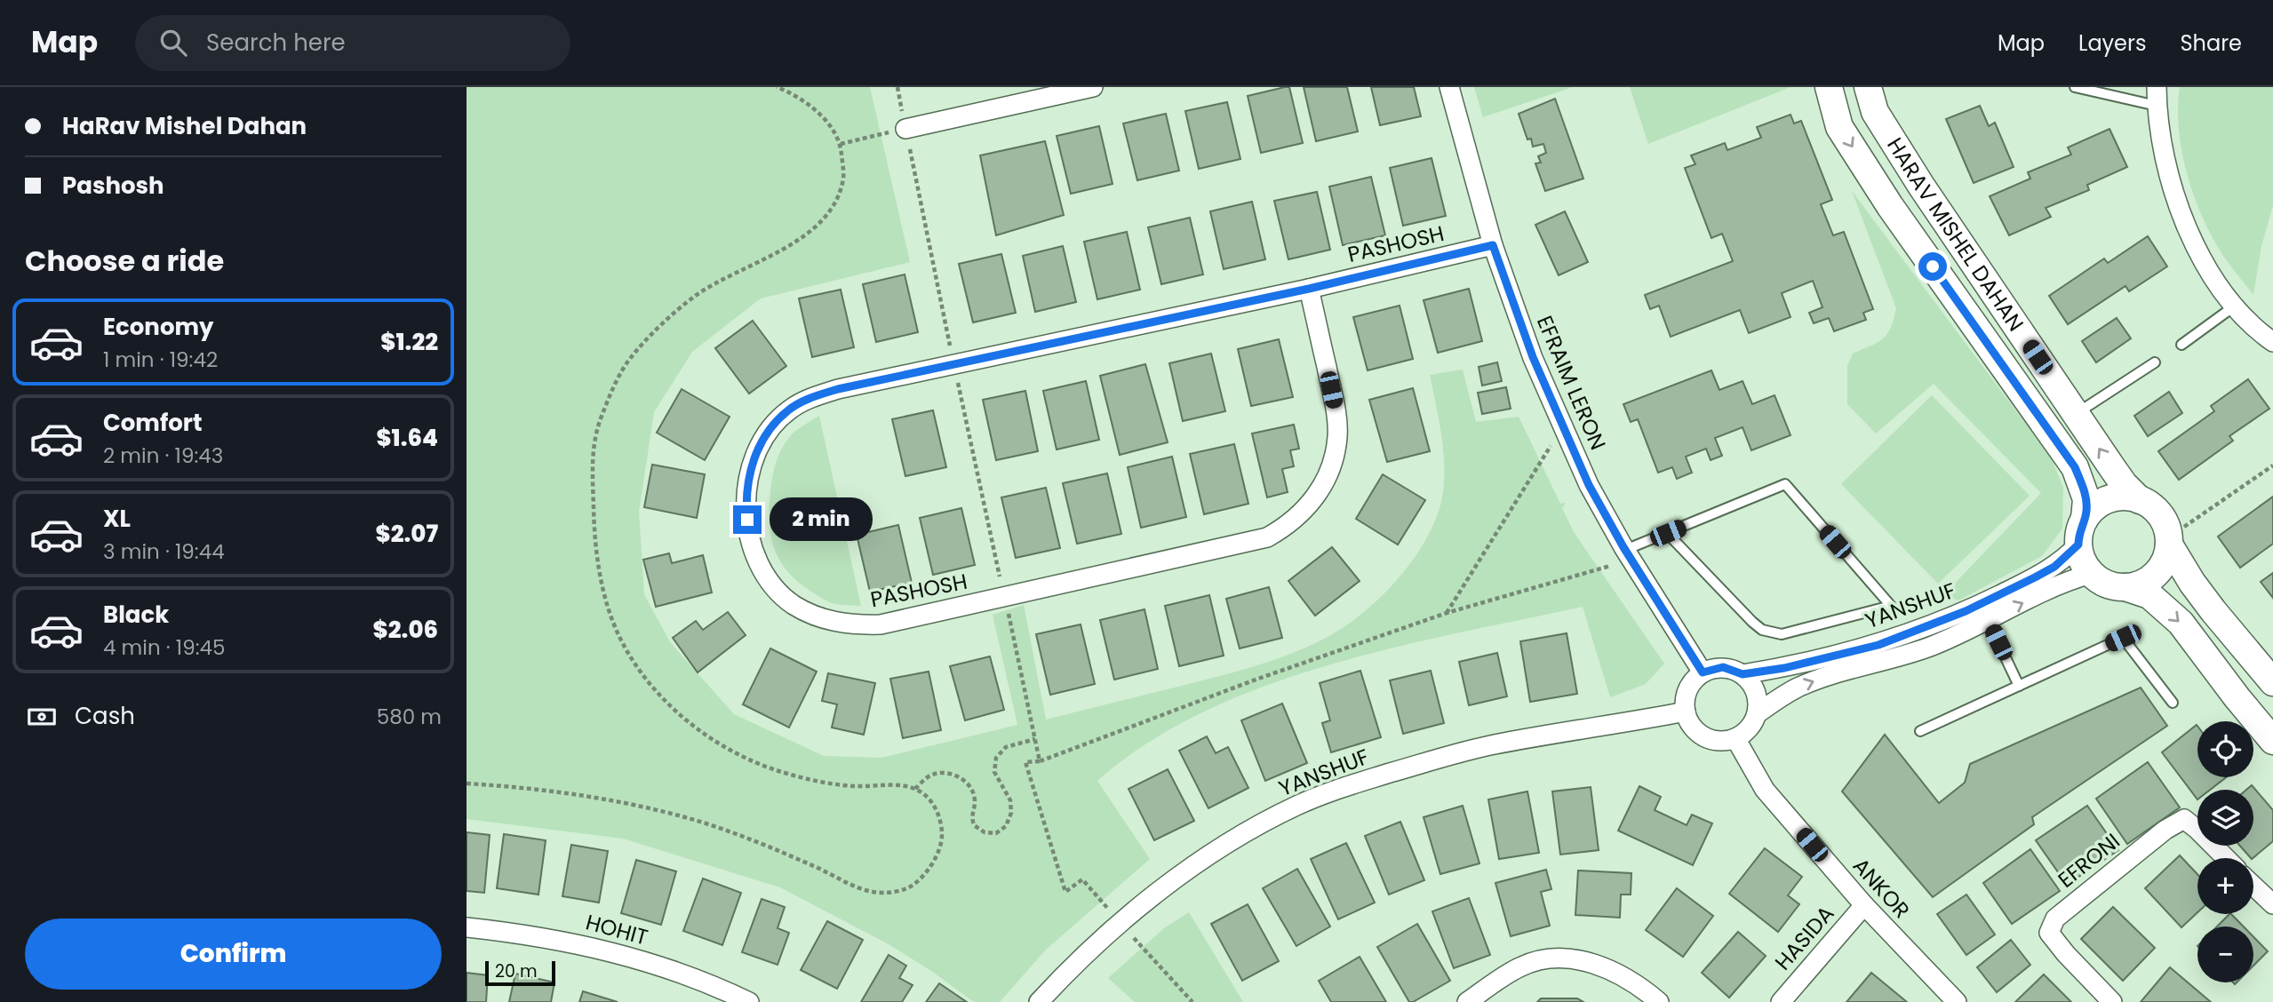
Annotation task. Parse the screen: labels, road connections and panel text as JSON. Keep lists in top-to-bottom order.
{
  "streets": {
    "street": [
      "HARAV MISHEL DAHAN",
      "PASHOSH",
      "EFRAIM LERON",
      "YANSHUF",
      "EFRONI",
      "ANKOR",
      "HOHIT",
      "HASIDA"
    ]
  },
  "crossings": [
    ["HARAV MISHEL DAHAN", "YANSHUF"],
    ["PASHOSH", "EFRAIM LERON"],
    ["EFRAIM LERON", "YANSHUF"],
    ["EFRAIM LERON", "ANKOR"],
    ["YANSHUF", "ANKOR"],
    ["ANKOR", "HASIDA"]
  ],
  "scale_bar": "20 m",
  "page": {
    "header": "Map",
    "search": "Search here",
    "nav": ["Map", "Layers", "Share"],
    "banner": ["HaRav Mishel Dahan", "Pashosh"],
    "heading": "Choose a ride",
    "list": [
      {
        "name": "Economy",
        "note": "1 min · 19:42",
        "value": "$1.22"
      },
      {
        "name": "Comfort",
        "note": "2 min · 19:43",
        "value": "$1.64"
      },
      {
        "name": "XL",
        "note": "3 min · 19:44",
        "value": "$2.07"
      },
      {
        "name": "Black",
        "note": "4 min · 19:45",
        "value": "$2.06"
      }
    ],
    "bubble": "2 min",
    "pay": ["Cash", "580 m"],
    "map_buttons": ["+", "−"],
    "buttons": "Confirm",
    "scale": "20 m"
  }
}
